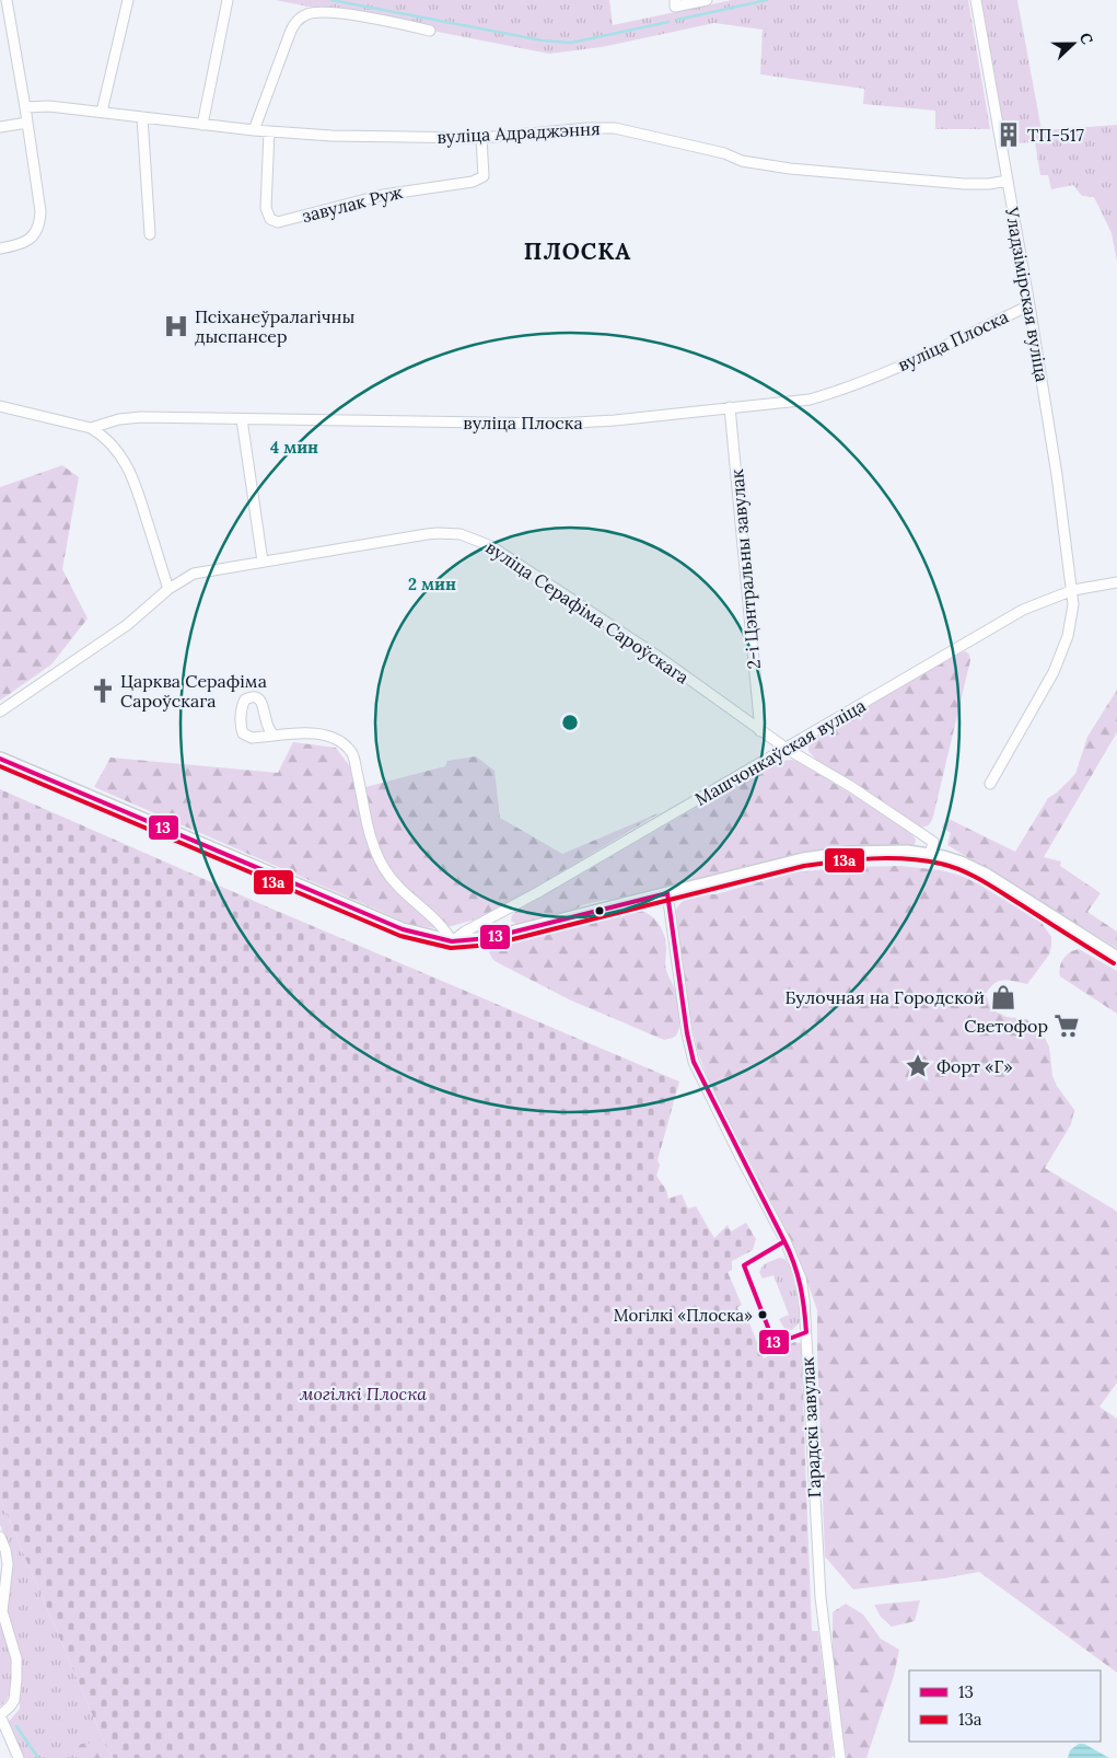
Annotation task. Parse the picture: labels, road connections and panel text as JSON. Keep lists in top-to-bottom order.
{
  "streets": {
    "street": [
      "вуліца Адраджэння",
      "завулак Руж",
      "Уладзімірская вуліца",
      "вуліца Плоска",
      "2-і Цэнтральны завулак",
      "вуліца Серафіма Сароўскага",
      "Машчонкаўская вуліца",
      "Гарадскі завулак"
    ]
  },
  "crossings": [
    ["вуліца Адраджэння", "завулак Руж"],
    ["вуліца Адраджэння", "Уладзімірская вуліца"],
    ["Уладзімірская вуліца", "вуліца Плоска"],
    ["Уладзімірская вуліца", "Машчонкаўская вуліца"],
    ["вуліца Плоска", "2-і Цэнтральны завулак"],
    ["2-і Цэнтральны завулак", "вуліца Серафіма Сароўскага"],
    ["вуліца Серафіма Сароўскага", "Машчонкаўская вуліца"]
  ],
  "districts": ["ПЛОСКА"],
  "parks": ["могілкі Плоска"],
  "places": {
    "building": ["ТП-517"],
    "hospital": ["Псіханеўралагічны дыспансер"],
    "church": ["Царква Серафіма Сароўскага"],
    "shop": ["Булочная на Городской"],
    "supermarket": ["Светофор"],
    "place": ["Форт «Г»"],
    "other": ["Могілкі «Плоска»"]
  },
  "lines": ["transit line 13", "transit line 13а"],
  "legend": ["13", "13а"],
  "north": "right",
  "rings": ["4 мин", "2 мин"]
}
